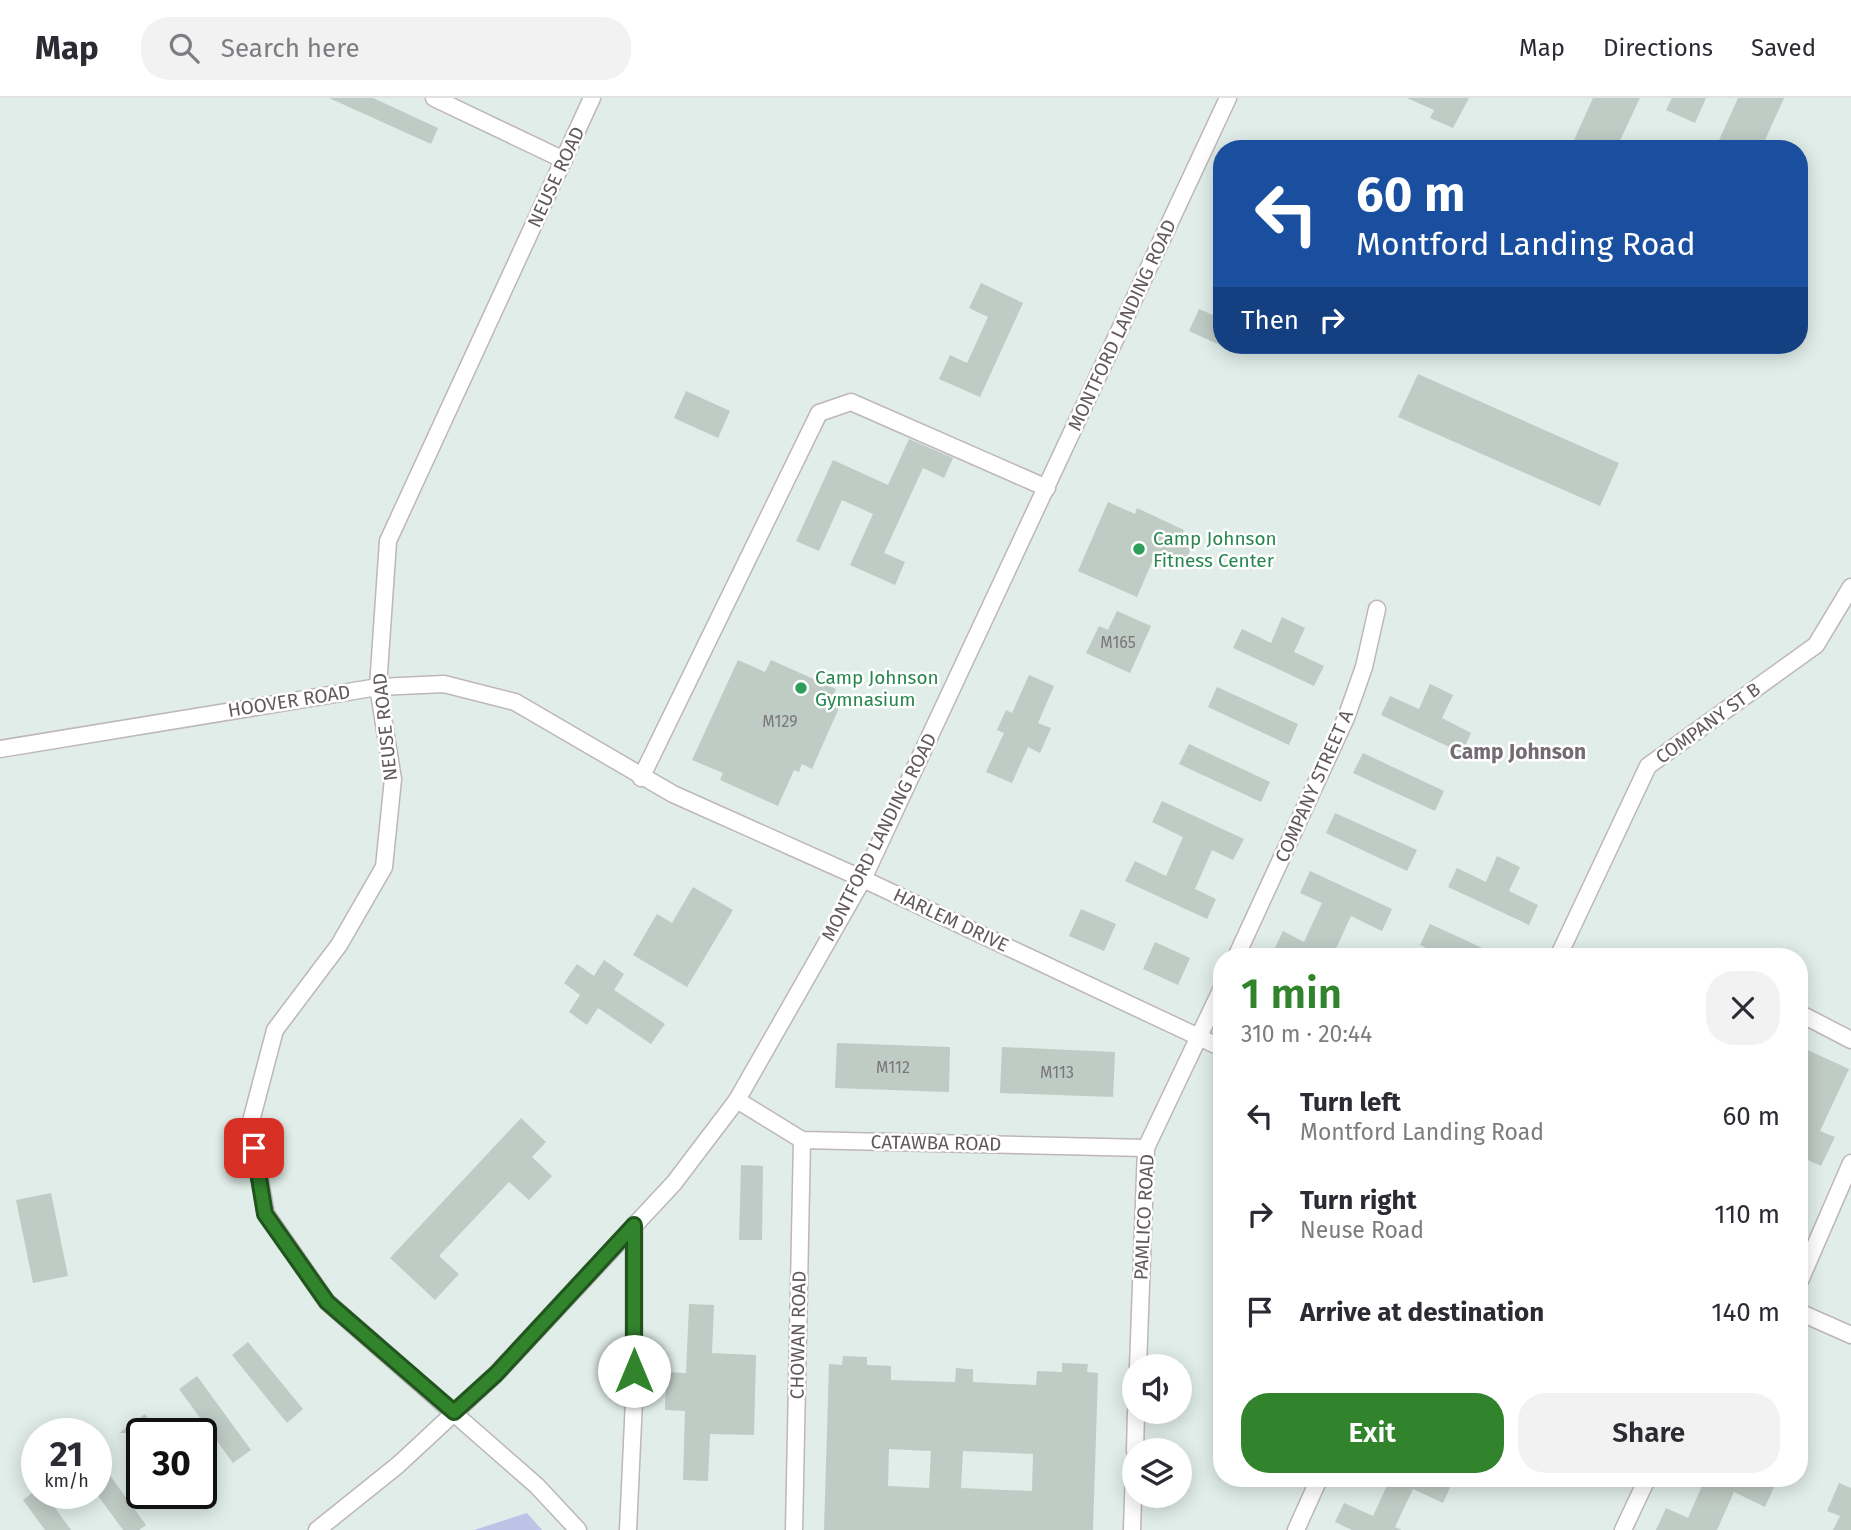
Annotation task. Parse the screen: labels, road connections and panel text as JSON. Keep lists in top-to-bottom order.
{
  "streets": {
    "street": [
      "NEUSE ROAD",
      "MONTFORD LANDING ROAD",
      "HOOVER ROAD",
      "COMPANY ST B",
      "COMPANY STREET A",
      "HARLEM DRIVE",
      "CATAWBA ROAD",
      "PAMLICO ROAD",
      "CHOWAN ROAD"
    ]
  },
  "crossings": [
    ["NEUSE ROAD", "MONTFORD LANDING ROAD"],
    ["NEUSE ROAD", "HOOVER ROAD"],
    ["MONTFORD LANDING ROAD", "HARLEM DRIVE"],
    ["HOOVER ROAD", "HARLEM DRIVE"],
    ["HARLEM DRIVE", "PAMLICO ROAD"],
    ["CATAWBA ROAD", "PAMLICO ROAD"],
    ["CATAWBA ROAD", "CHOWAN ROAD"]
  ],
  "districts": ["Camp Johnson"],
  "places": ["Camp Johnson Fitness Center", "Camp Johnson Gymnasium"],
  "house_numbers": [
    "M165",
    "M129",
    "M112",
    "M113"
  ],
  "page": {
    "header": "Map",
    "search": "Search here",
    "nav": ["Map", "Directions", "Saved"],
    "turn": ["60 m", "Montford Landing Road"],
    "then": "Then",
    "heading": ["1 min", "310 m · 20:44"],
    "list": [
      {
        "name": "Turn left",
        "note": "Montford Landing Road",
        "value": "60 m"
      },
      {
        "name": "Turn right",
        "note": "Neuse Road",
        "value": "110 m"
      },
      {
        "name": "Arrive at destination",
        "value": "140 m"
      }
    ],
    "buttons": ["Exit", "Share"],
    "speed": "21 km/h",
    "limit": "30"
  }
}
